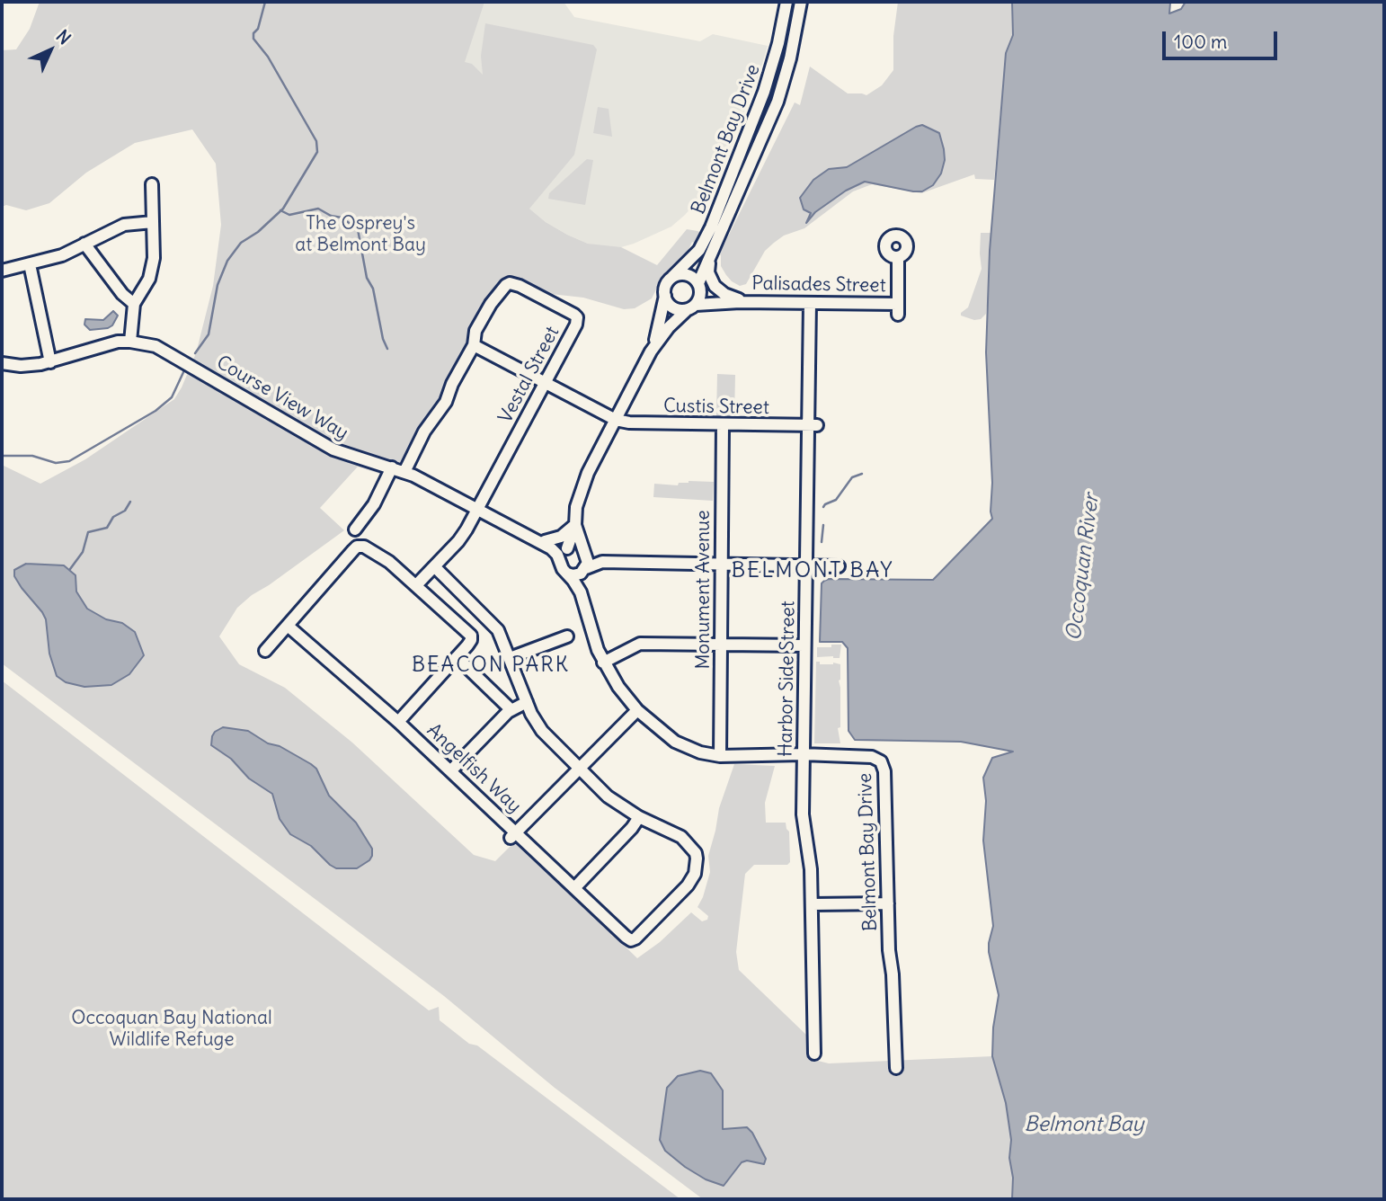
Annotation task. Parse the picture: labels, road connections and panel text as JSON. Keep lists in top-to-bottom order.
{
  "streets": {
    "street": [
      "Belmont Bay Drive",
      "Palisades Street",
      "Vestal Street",
      "Course View Way",
      "Custis Street",
      "Monument Avenue",
      "Harbor Side Street",
      "Angelfish Way"
    ]
  },
  "crossings": [
    ["Belmont Bay Drive", "Palisades Street"],
    ["Belmont Bay Drive", "Course View Way"],
    ["Belmont Bay Drive", "Custis Street"],
    ["Belmont Bay Drive", "Monument Avenue"],
    ["Belmont Bay Drive", "Harbor Side Street"],
    ["Palisades Street", "Harbor Side Street"],
    ["Vestal Street", "Course View Way"],
    ["Custis Street", "Monument Avenue"],
    ["Custis Street", "Harbor Side Street"]
  ],
  "districts": ["BELMONT BAY", "BEACON PARK"],
  "water": ["Occoquan River", "Belmont Bay"],
  "parks": ["The Osprey's at Belmont Bay", "Occoquan Bay National Wildlife Refuge"],
  "scale_bar": "100 m",
  "north": "top right"
}
